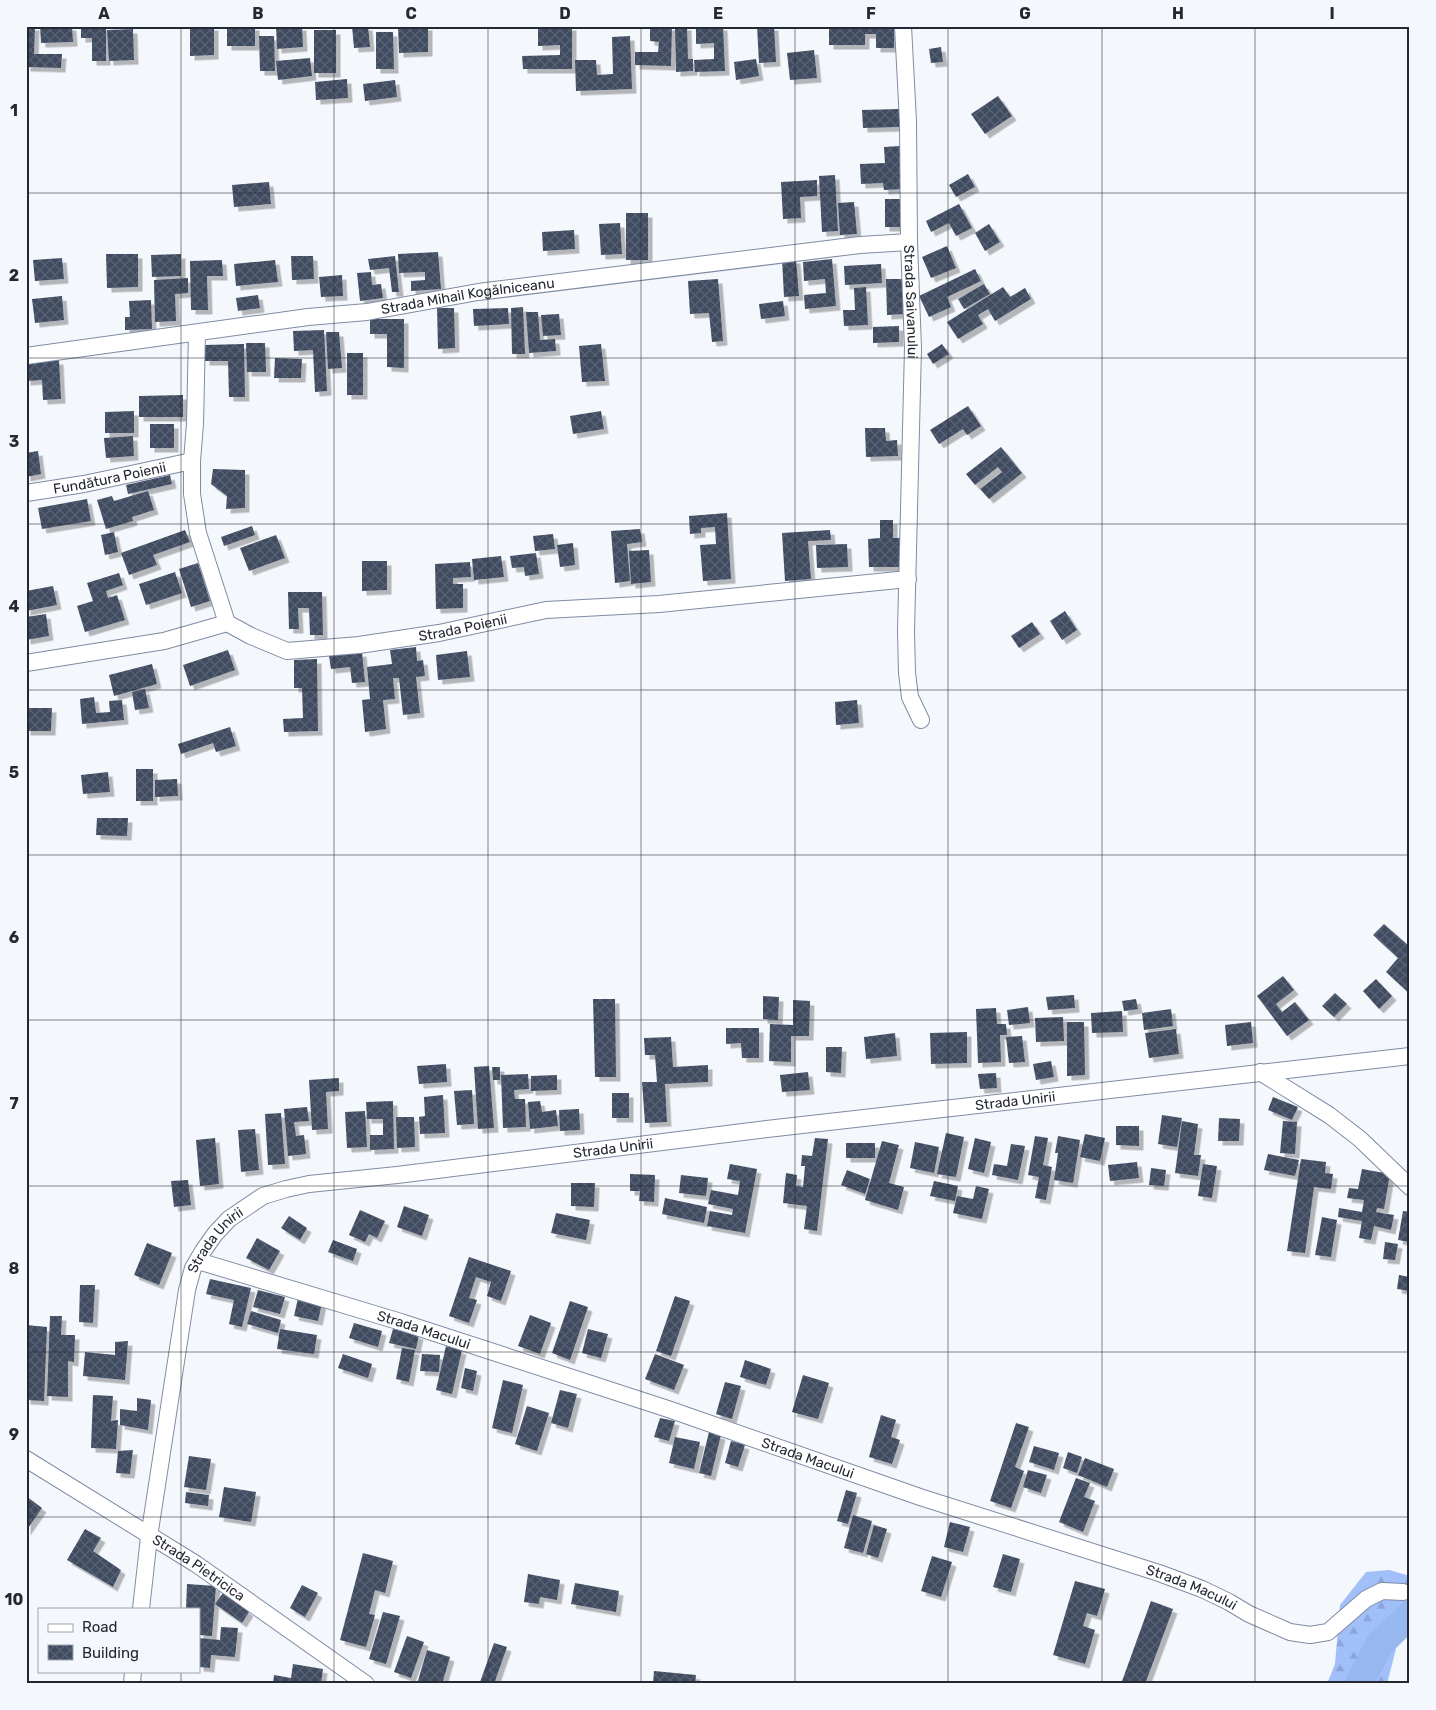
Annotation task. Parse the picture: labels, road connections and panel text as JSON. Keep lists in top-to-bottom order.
{
  "streets": {
    "street": [
      "Strada Mihail Kogălniceanu",
      "Strada Saivanului",
      "Fundătura Poienii",
      "Strada Poienii",
      "Strada Unirii",
      "Strada Macului",
      "Strada Pietricica"
    ]
  },
  "crossings": [
    ["Strada Mihail Kogălniceanu", "Strada Saivanului"],
    ["Strada Saivanului", "Strada Poienii"],
    ["Strada Unirii", "Strada Macului"],
    ["Strada Unirii", "Strada Pietricica"]
  ],
  "legend": ["Road", "Building"],
  "grid": {
    "columns": [
      "A",
      "B",
      "C",
      "D",
      "E",
      "F",
      "G",
      "H",
      "I"
    ],
    "rows": [
      "1",
      "2",
      "3",
      "4",
      "5",
      "6",
      "7",
      "8",
      "9",
      "10"
    ]
  }
}
